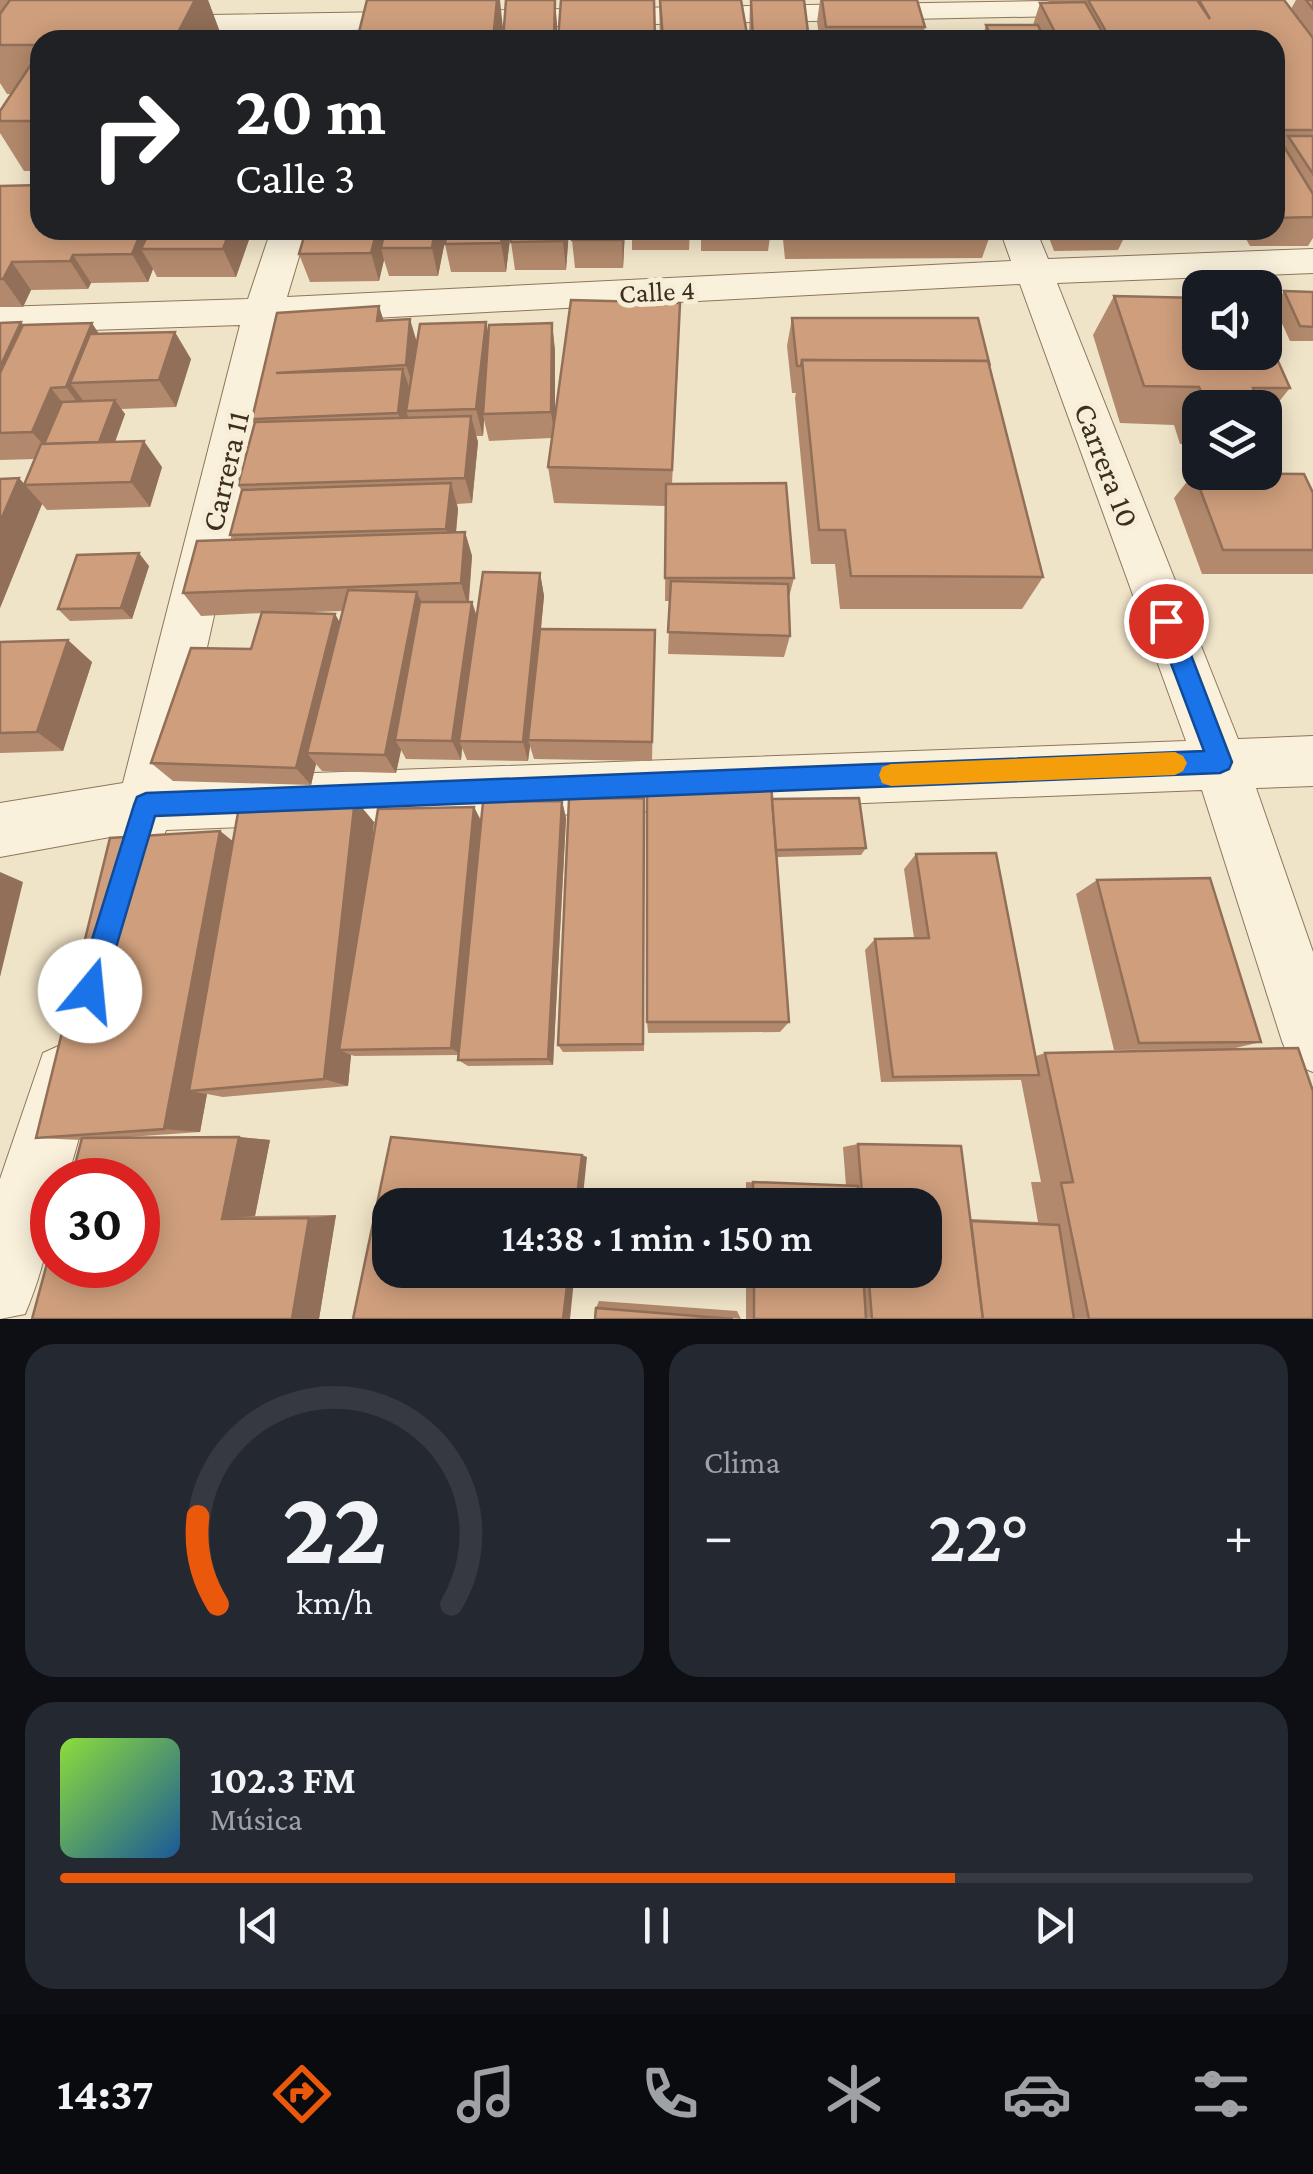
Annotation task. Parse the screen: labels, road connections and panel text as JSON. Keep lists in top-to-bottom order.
{
  "streets": {
    "street": ["Calle 4", "Carrera 10", "Carrera 11"]
  },
  "crossings": [
    ["Calle 4", "Carrera 10"],
    ["Calle 4", "Carrera 11"]
  ],
  "page": {
    "turn": ["20 m", "Calle 3"],
    "limit": "30",
    "trip": "14:38 · 1 min · 150 m",
    "tile": "Clima",
    "heat": ["−", "22°", "+"],
    "song": ["102.3 FM", "Música"],
    "tabs": "14:37",
    "gauge": ["22", "km/h"]
  }
}
